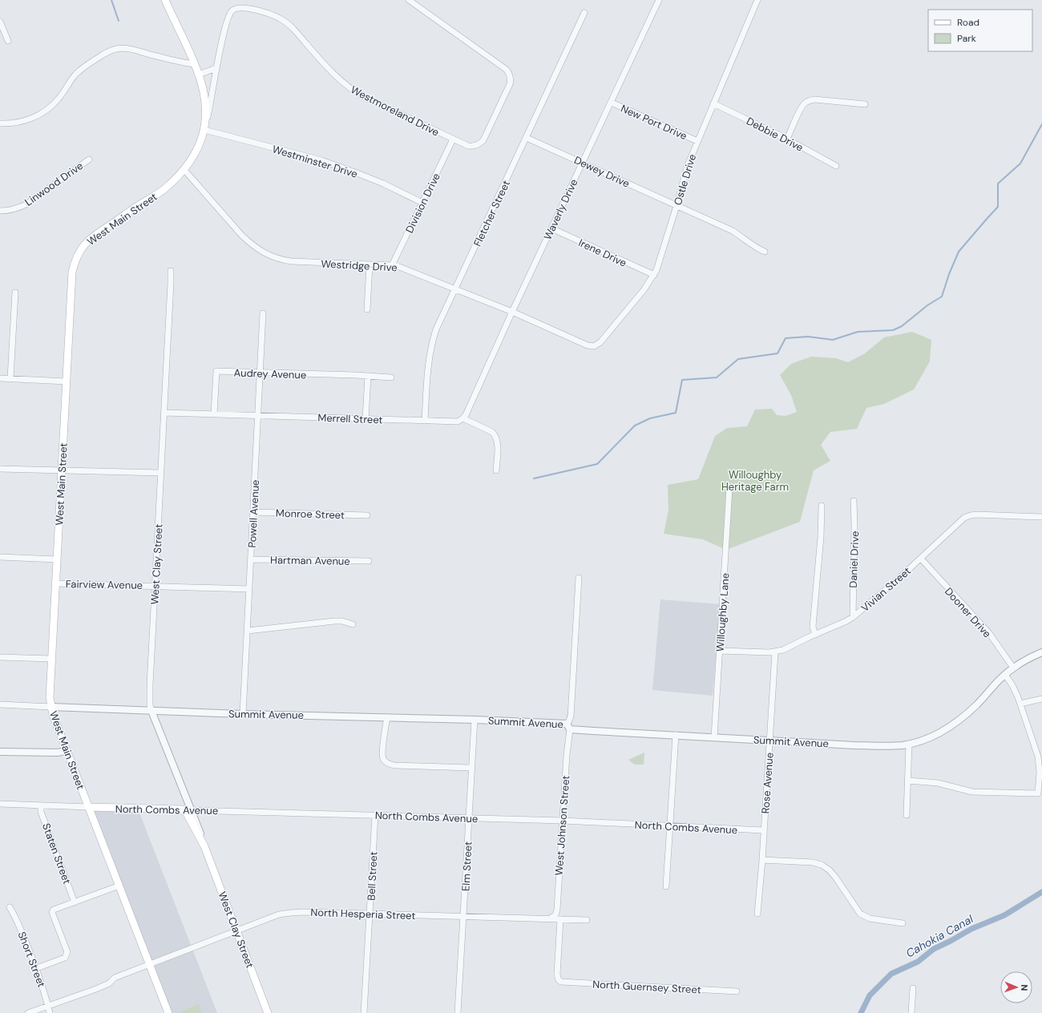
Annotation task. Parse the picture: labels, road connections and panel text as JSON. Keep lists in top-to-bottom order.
{
  "streets": {
    "main road": ["West Main Street", "West Clay Street", "North Combs Avenue"],
    "street": [
      "Westmoreland Drive",
      "New Port Drive",
      "Debbie Drive",
      "Westminster Drive",
      "Dewey Drive",
      "Ostle Drive",
      "Linwood Drive",
      "Division Drive",
      "Waverly Drive",
      "Fletcher Street",
      "Irene Drive",
      "Westridge Drive",
      "Audrey Avenue",
      "Merrell Street",
      "Powell Avenue",
      "Monroe Street",
      "Daniel Drive",
      "Hartman Avenue",
      "Fairview Avenue",
      "Vivian Street",
      "Willoughby Lane",
      "Dooner Drive",
      "Summit Avenue",
      "Rose Avenue",
      "West Johnson Street",
      "Staten Street",
      "Elm Street",
      "Bell Street",
      "North Hesperia Street",
      "Short Street",
      "North Guernsey Street"
    ]
  },
  "crossings": [
    ["Westmoreland Drive", "Westminster Drive"],
    ["Westmoreland Drive", "Division Drive"],
    ["Westmoreland Drive", "West Main Street"],
    ["New Port Drive", "Ostle Drive"],
    ["New Port Drive", "Waverly Drive"],
    ["Debbie Drive", "Ostle Drive"],
    ["Westminster Drive", "Division Drive"],
    ["Westminster Drive", "West Main Street"],
    ["Dewey Drive", "Ostle Drive"],
    ["Dewey Drive", "Waverly Drive"],
    ["Dewey Drive", "Fletcher Street"],
    ["Ostle Drive", "Irene Drive"],
    ["Ostle Drive", "Westridge Drive"],
    ["Division Drive", "Westridge Drive"],
    ["Waverly Drive", "Irene Drive"],
    ["Waverly Drive", "Westridge Drive"],
    ["Waverly Drive", "Merrell Street"],
    ["Fletcher Street", "Westridge Drive"],
    ["Fletcher Street", "Merrell Street"],
    ["West Main Street", "Westridge Drive"],
    ["West Main Street", "Fairview Avenue"],
    ["West Main Street", "Summit Avenue"],
    ["West Main Street", "North Combs Avenue"],
    ["West Main Street", "North Hesperia Street"],
    ["Audrey Avenue", "Merrell Street"],
    ["Audrey Avenue", "Powell Avenue"],
    ["Merrell Street", "Powell Avenue"],
    ["Merrell Street", "West Clay Street"],
    ["Powell Avenue", "Monroe Street"],
    ["Powell Avenue", "Hartman Avenue"],
    ["Powell Avenue", "Fairview Avenue"],
    ["Powell Avenue", "Summit Avenue"],
    ["Daniel Drive", "Vivian Street"],
    ["West Clay Street", "Fairview Avenue"],
    ["West Clay Street", "Summit Avenue"],
    ["West Clay Street", "North Combs Avenue"],
    ["West Clay Street", "North Hesperia Street"],
    ["Vivian Street", "Willoughby Lane"],
    ["Vivian Street", "Dooner Drive"],
    ["Vivian Street", "Rose Avenue"],
    ["Willoughby Lane", "Summit Avenue"],
    ["Dooner Drive", "Summit Avenue"],
    ["Summit Avenue", "Rose Avenue"],
    ["Summit Avenue", "West Johnson Street"],
    ["Summit Avenue", "Elm Street"],
    ["Rose Avenue", "North Combs Avenue"],
    ["North Combs Avenue", "West Johnson Street"],
    ["North Combs Avenue", "Elm Street"],
    ["North Combs Avenue", "Bell Street"],
    ["West Johnson Street", "North Hesperia Street"],
    ["Elm Street", "North Hesperia Street"],
    ["Bell Street", "North Hesperia Street"],
    ["North Hesperia Street", "Short Street"],
    ["North Hesperia Street", "North Guernsey Street"]
  ],
  "water": ["Cahokia Canal"],
  "parks": ["Willoughby Heritage Farm"],
  "legend": ["Road", "Park"],
  "north": "right"
}
